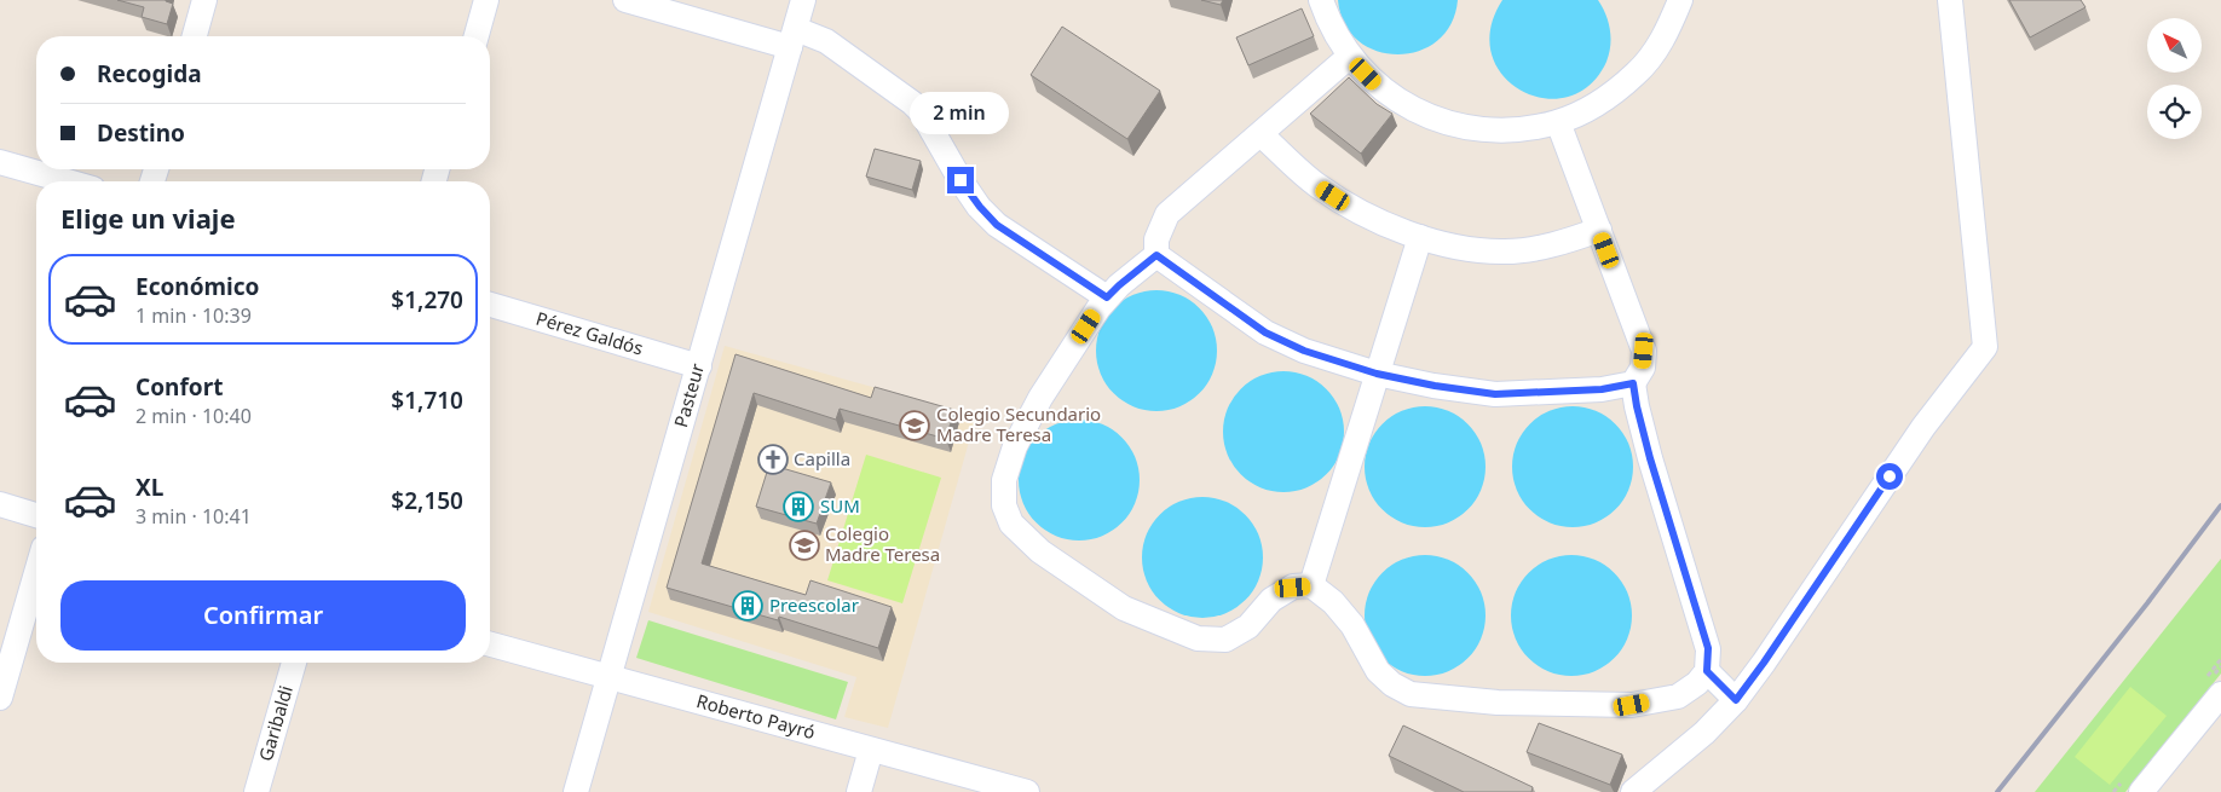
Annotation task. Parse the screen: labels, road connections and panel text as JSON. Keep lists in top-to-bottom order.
{
  "streets": {
    "street": [
      "Pérez Galdós",
      "Pasteur",
      "Roberto Payró",
      "Garibaldi"
    ]
  },
  "crossings": [
    ["Pérez Galdós", "Pasteur"],
    ["Pasteur", "Roberto Payró"]
  ],
  "places": {
    "school or university": ["Colegio Secundario Madre Teresa", "Colegio Madre Teresa"],
    "church": ["Capilla"],
    "building": ["SUM", "Preescolar"]
  },
  "north": "top left",
  "page": {
    "banner": ["Recogida", "Destino"],
    "bubble": "2 min",
    "heading": "Elige un viaje",
    "list": [
      {
        "name": "Económico",
        "note": "1 min · 10:39",
        "value": "$1,270"
      },
      {
        "name": "Confort",
        "note": "2 min · 10:40",
        "value": "$1,710"
      },
      {
        "name": "XL",
        "note": "3 min · 10:41",
        "value": "$2,150"
      }
    ],
    "buttons": "Confirmar"
  }
}
